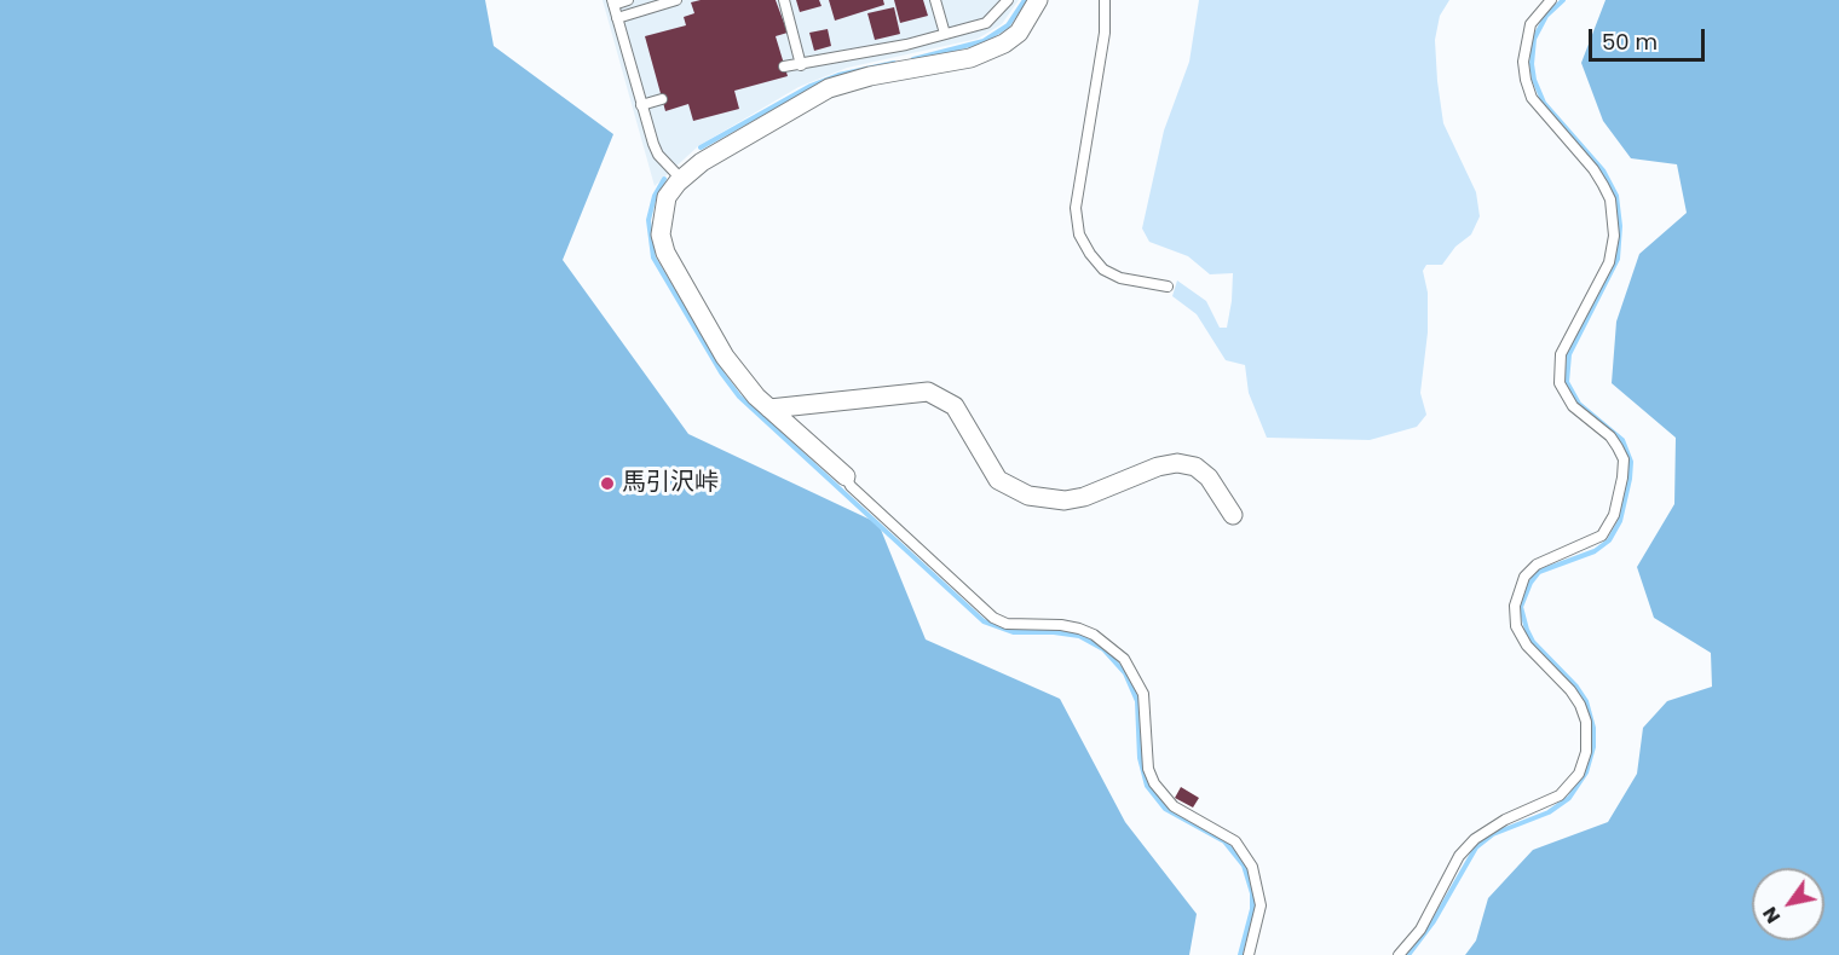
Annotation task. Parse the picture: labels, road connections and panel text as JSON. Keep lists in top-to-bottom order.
{
  "places": ["馬引沢峠"],
  "scale_bar": "50 m",
  "north": "bottom left"
}
